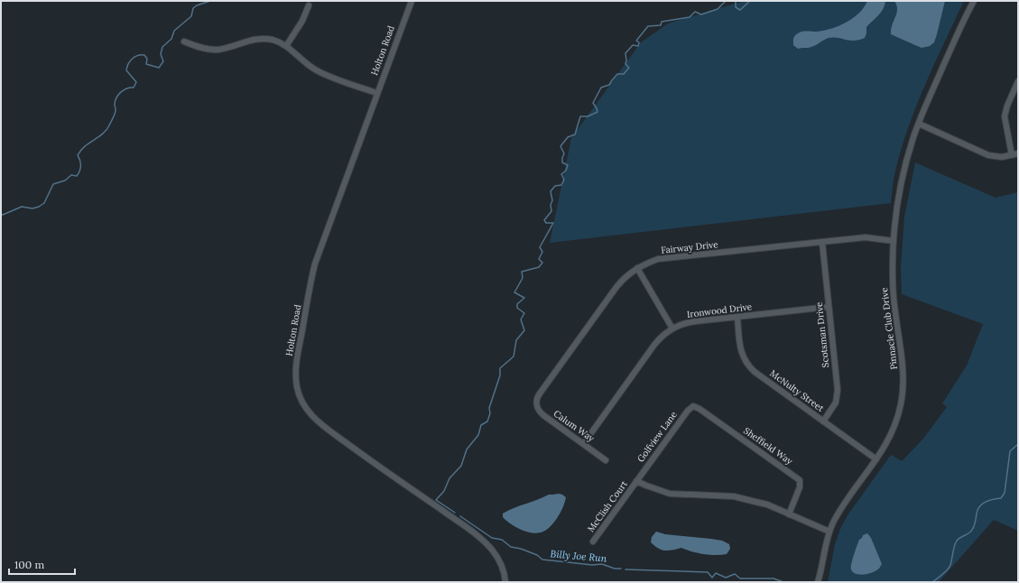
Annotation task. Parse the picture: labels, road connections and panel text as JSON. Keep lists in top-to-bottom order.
{
  "streets": {
    "street": [
      "Holton Road",
      "Fairway Drive",
      "Ironwood Drive",
      "Pinnacle Club Drive",
      "Scotsman Drive",
      "McNulty Street",
      "Calum Way",
      "Golfview Lane",
      "Sheffield Way",
      "McClish Court"
    ]
  },
  "crossings": [
    ["Fairway Drive", "Pinnacle Club Drive"],
    ["Fairway Drive", "Scotsman Drive"],
    ["Fairway Drive", "Calum Way"],
    ["Ironwood Drive", "Scotsman Drive"],
    ["Ironwood Drive", "McNulty Street"],
    ["Ironwood Drive", "Calum Way"],
    ["Pinnacle Club Drive", "McNulty Street"],
    ["Scotsman Drive", "McNulty Street"],
    ["Golfview Lane", "Sheffield Way"],
    ["Golfview Lane", "McClish Court"]
  ],
  "water": ["Billy Joe Run"],
  "scale_bar": "100 m"
}
